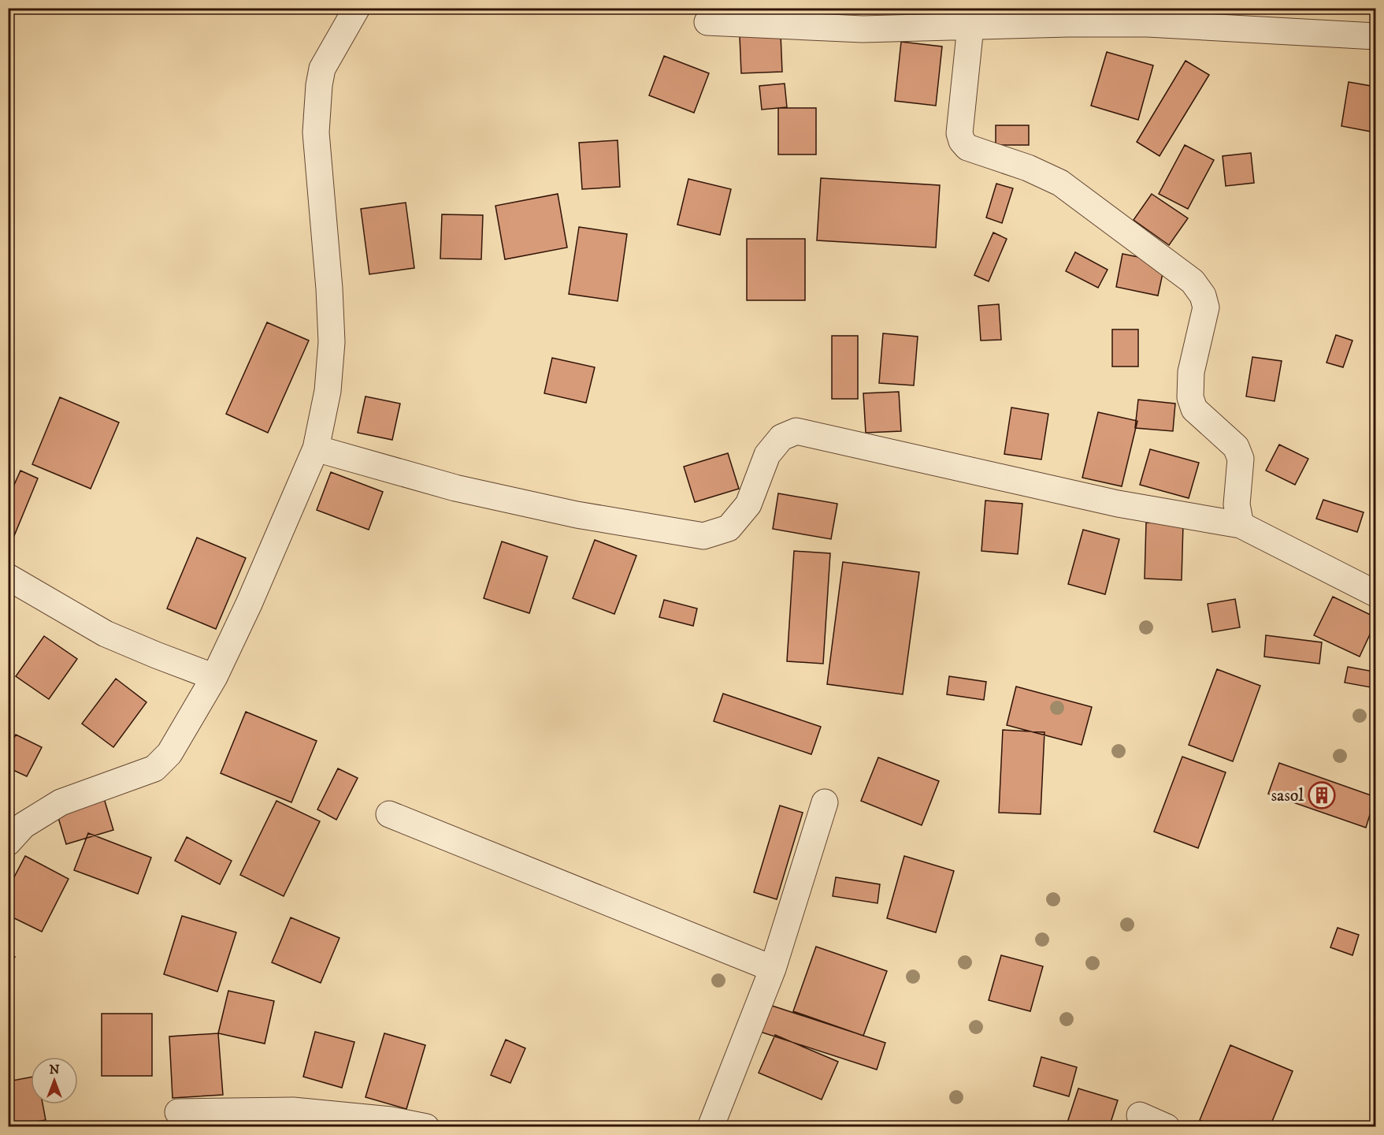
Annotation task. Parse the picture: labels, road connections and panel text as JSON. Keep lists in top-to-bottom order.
{
  "places": {
    "building": ["sasol"]
  },
  "north": "top"
}
